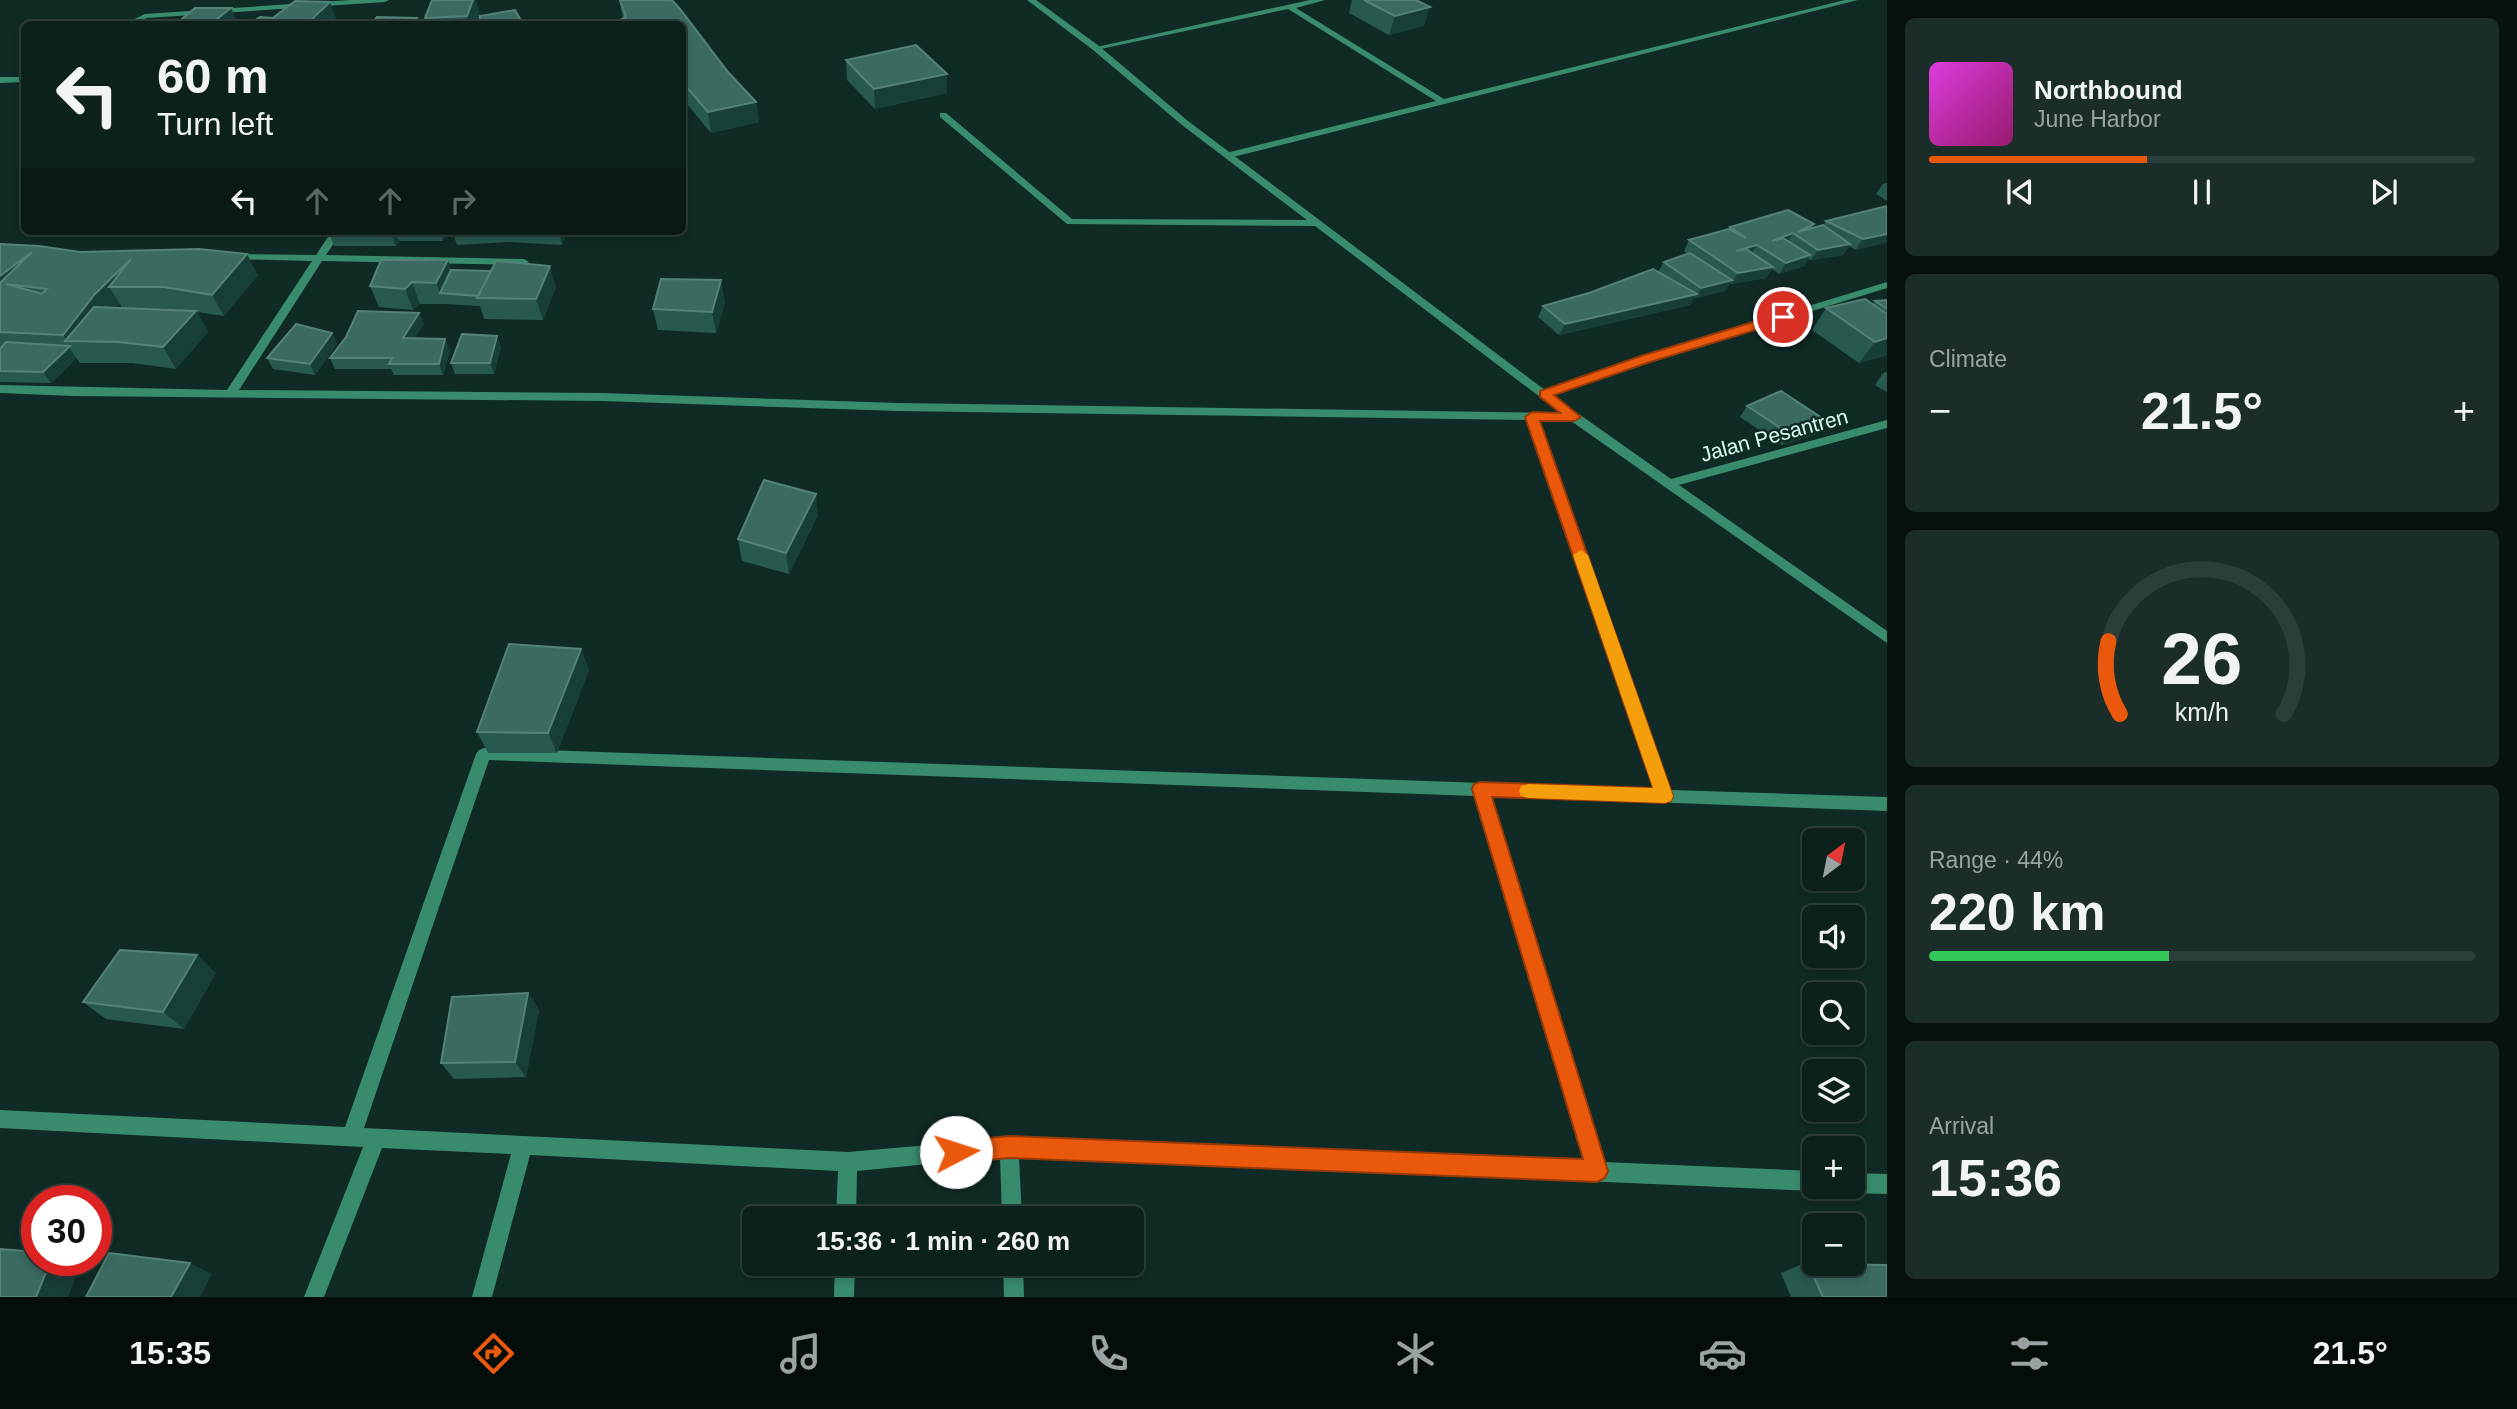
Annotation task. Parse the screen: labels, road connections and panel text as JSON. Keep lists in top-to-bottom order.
{
  "streets": {
    "street": ["Jalan Pesantren"]
  },
  "north": "top right",
  "page": {
    "turn": ["60 m", "Turn left"],
    "song": ["Northbound", "June Harbor"],
    "tile": [
      "Climate",
      ["Range · 44%", "220 km"],
      ["Arrival", "15:36"]
    ],
    "heat": ["−", "21.5°", "+"],
    "map_buttons": ["+", "−"],
    "limit": "30",
    "trip": "15:36 · 1 min · 260 m",
    "tabs": ["15:35", "21.5°"],
    "gauge": ["26", "km/h"]
  }
}
